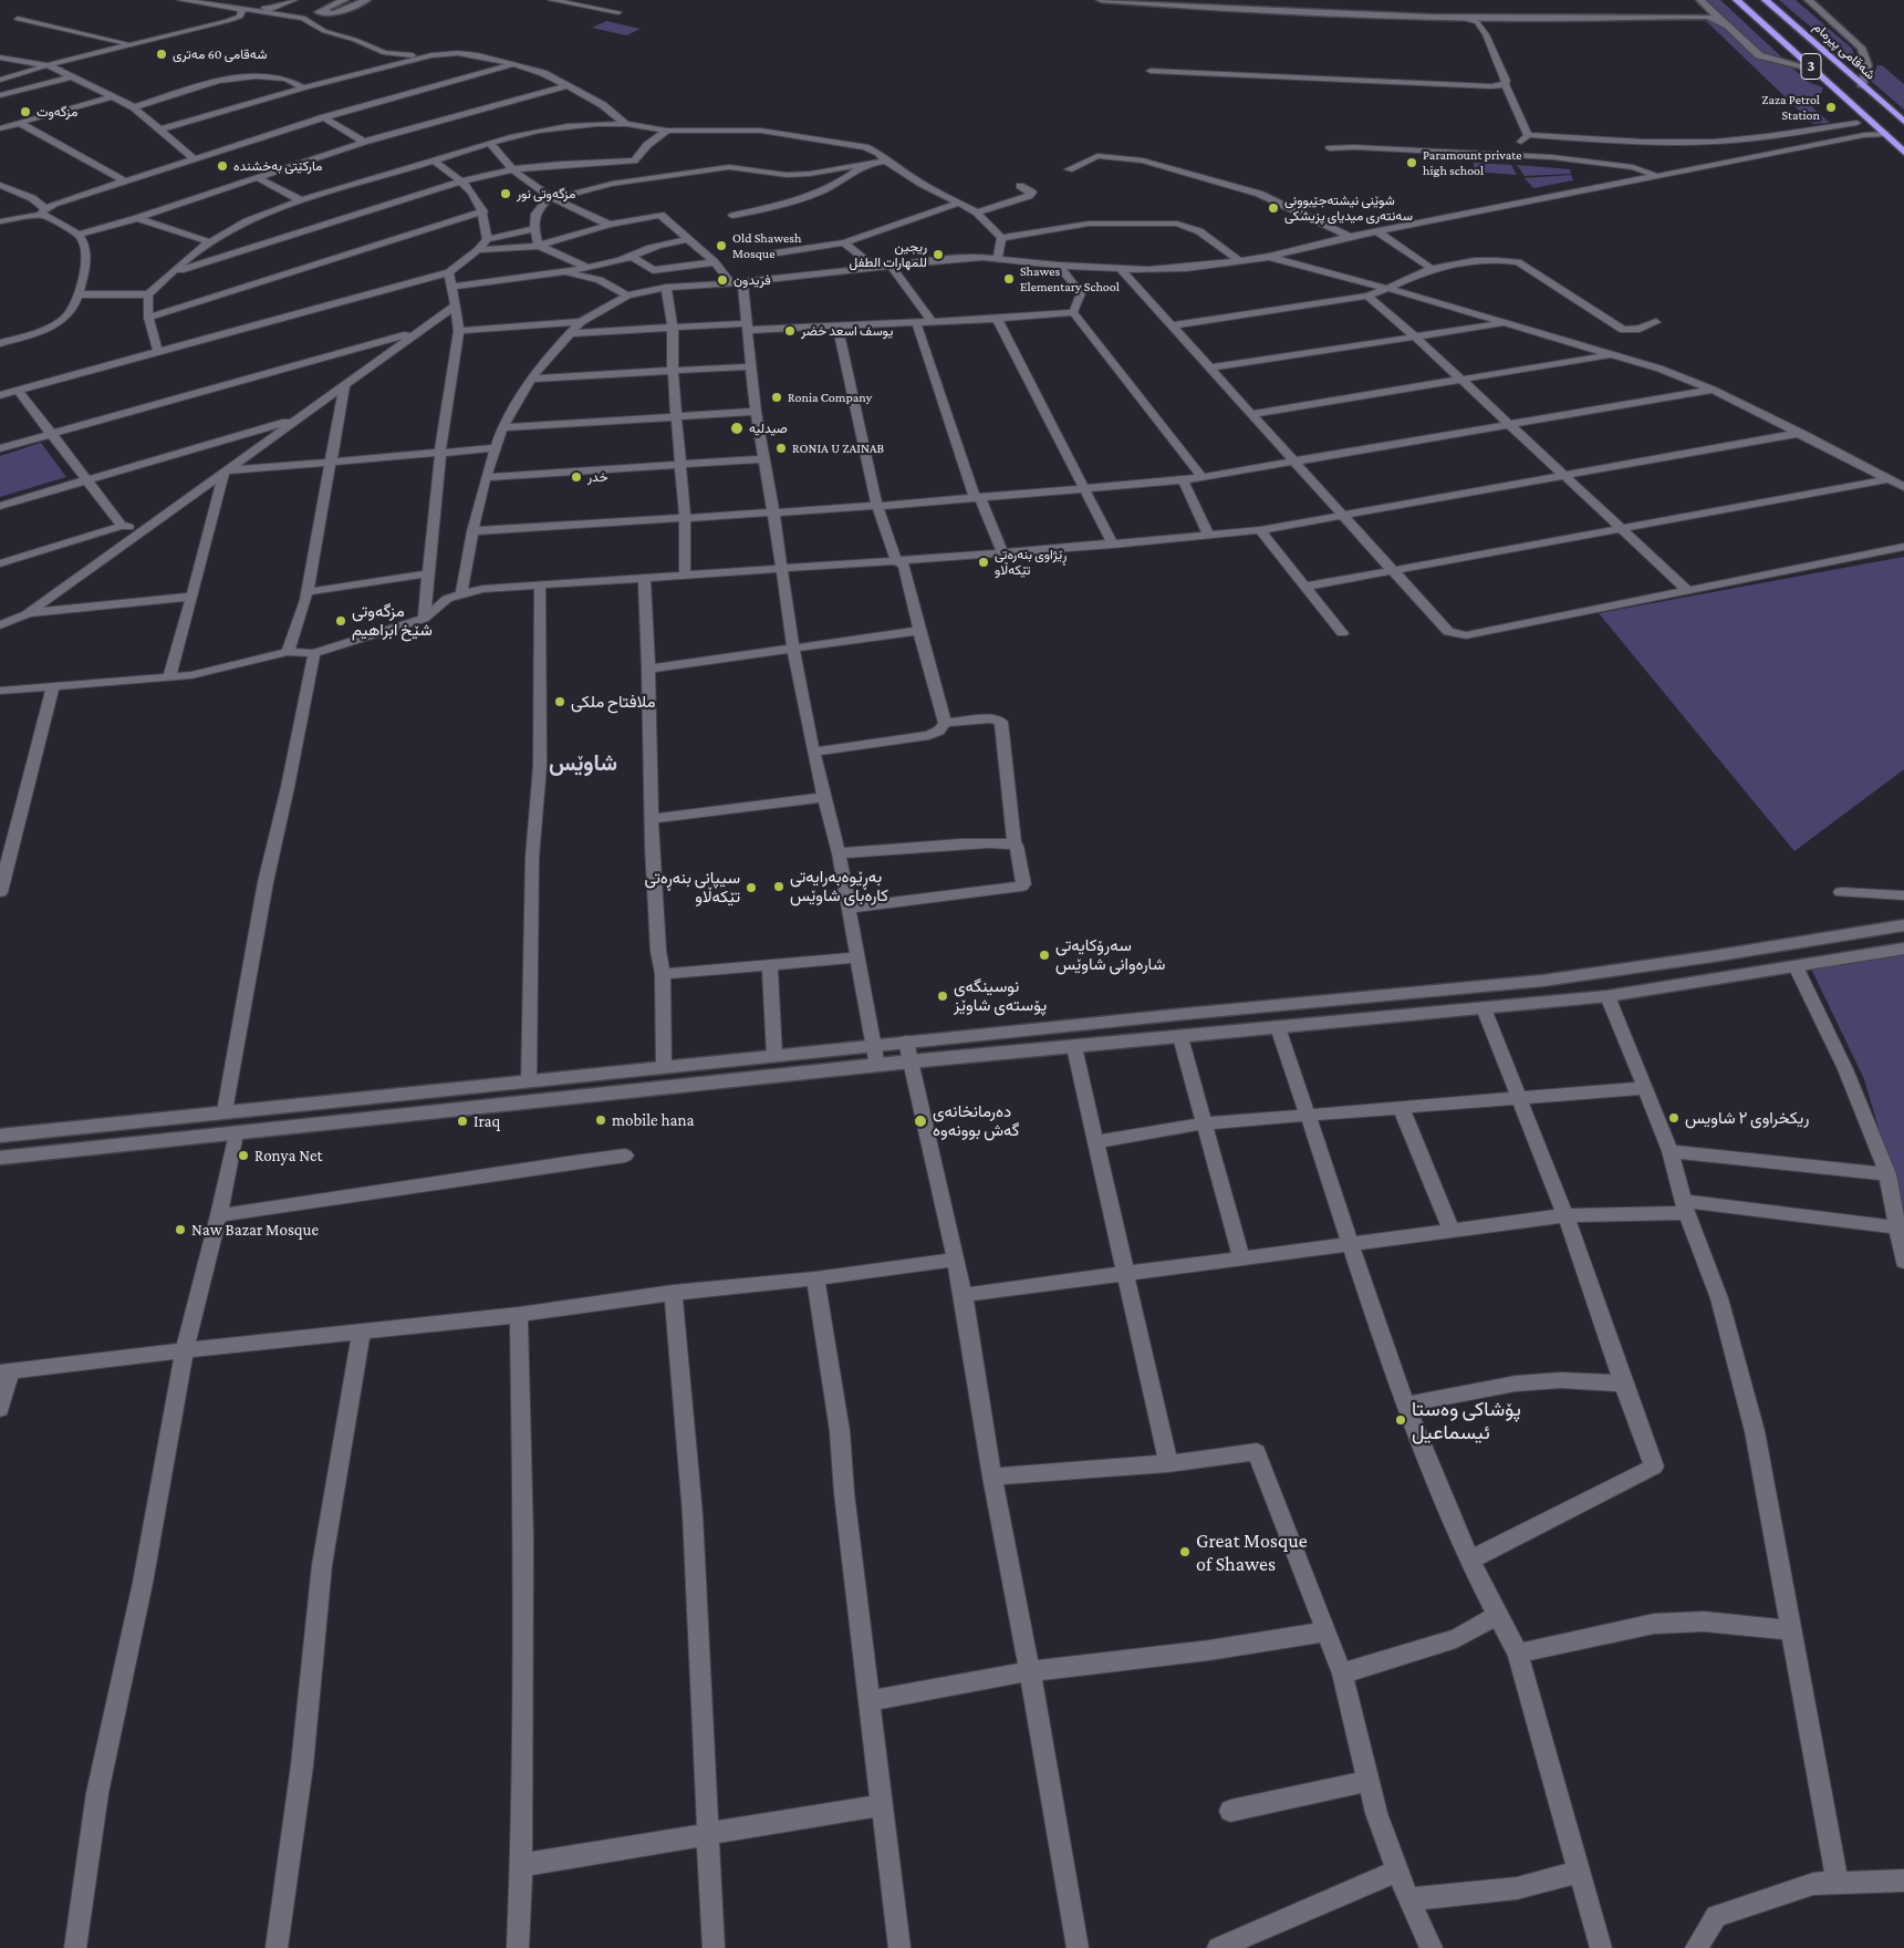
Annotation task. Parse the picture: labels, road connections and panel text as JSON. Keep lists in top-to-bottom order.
{
  "streets": {
    "highway": ["شەقامی پیرمام", "3"]
  },
  "districts": ["شاوێس"],
  "places": [
    "شەقامی 60 مەتری",
    "Zaza Petrol Station",
    "مزگەوت",
    "Paramount private high school",
    "مارکێتی بەخشندە",
    "مزگەوتی نور",
    "شوێنی نیشتەجێبوونی سەنتەری میدیای پزیشکی",
    "Old Shawesh Mosque",
    "ريجين للمهارات الطفل",
    "Shawes Elementary School",
    "فريدون",
    "يوسف اسعد خضر",
    "Ronia Company",
    "صیدلیە",
    "RONIA U ZAINAB",
    "خدر",
    "ڕێژاوی بنەرەتی تێکەڵاو",
    "مزگەوتی شێخ ابراهیم",
    "ملافتاح ملکی",
    "بەڕێوەبەرایەتی کارەبای شاوێس",
    "سیپانی بنەڕەتی تێکەڵاو",
    "سەرۆکایەتی شارەوانی شاوێس",
    "نوسینگەی پۆستەی شاوێز",
    "ريكخراوى ۲ شاويس",
    "mobile hana",
    "Iraq",
    "دەرمانخانەی گەش بوونەوە",
    "Ronya Net",
    "Naw Bazar Mosque",
    "پۆشاکی وەستا ئیسماعیل",
    "Great Mosque of Shawes"
  ]
}
